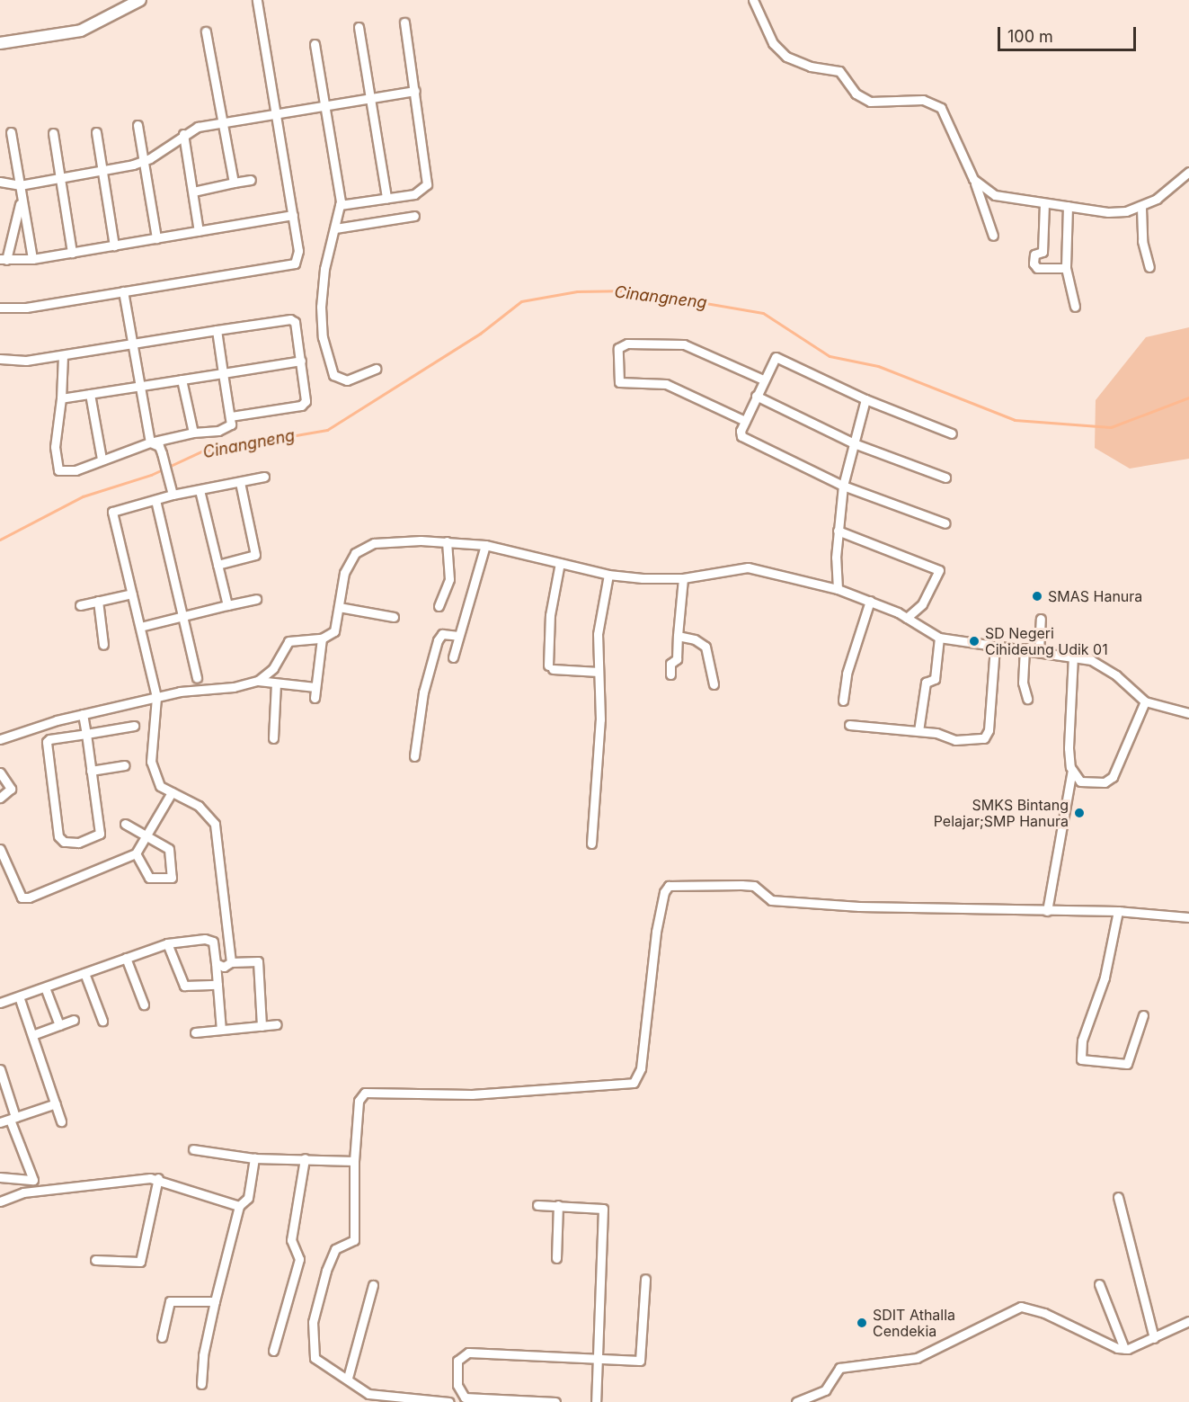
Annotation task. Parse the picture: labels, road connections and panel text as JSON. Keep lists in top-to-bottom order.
{
  "water": ["Cinangneng"],
  "places": [
    "SMAS Hanura",
    "SD Negeri Cihideung Udik 01",
    "SMKS Bintang Pelajar;SMP Hanura",
    "SDIT Athalla Cendekia"
  ],
  "scale_bar": "100 m"
}
